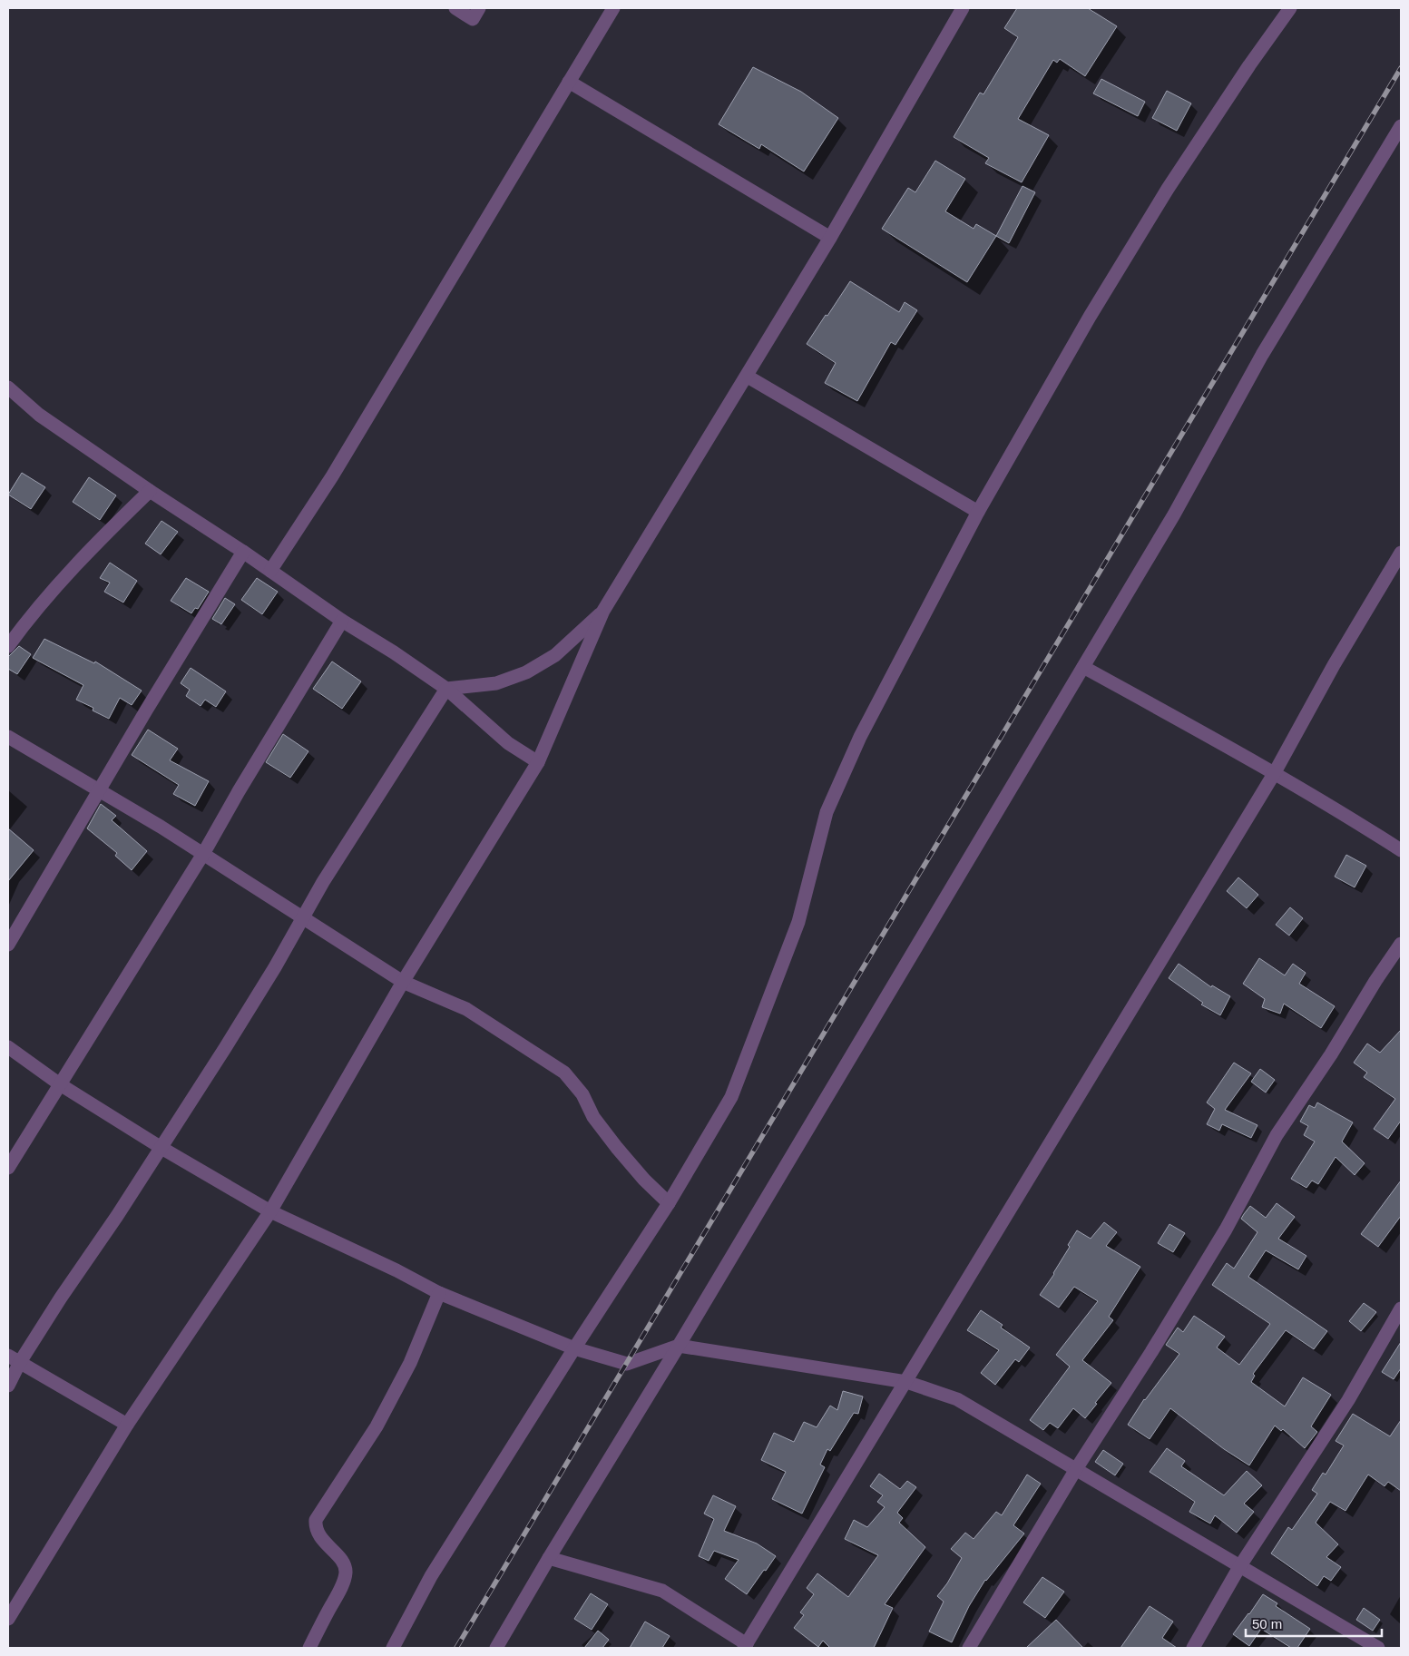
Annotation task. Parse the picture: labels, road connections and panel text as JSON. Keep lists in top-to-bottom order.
{
  "scale_bar": "50 m"
}
